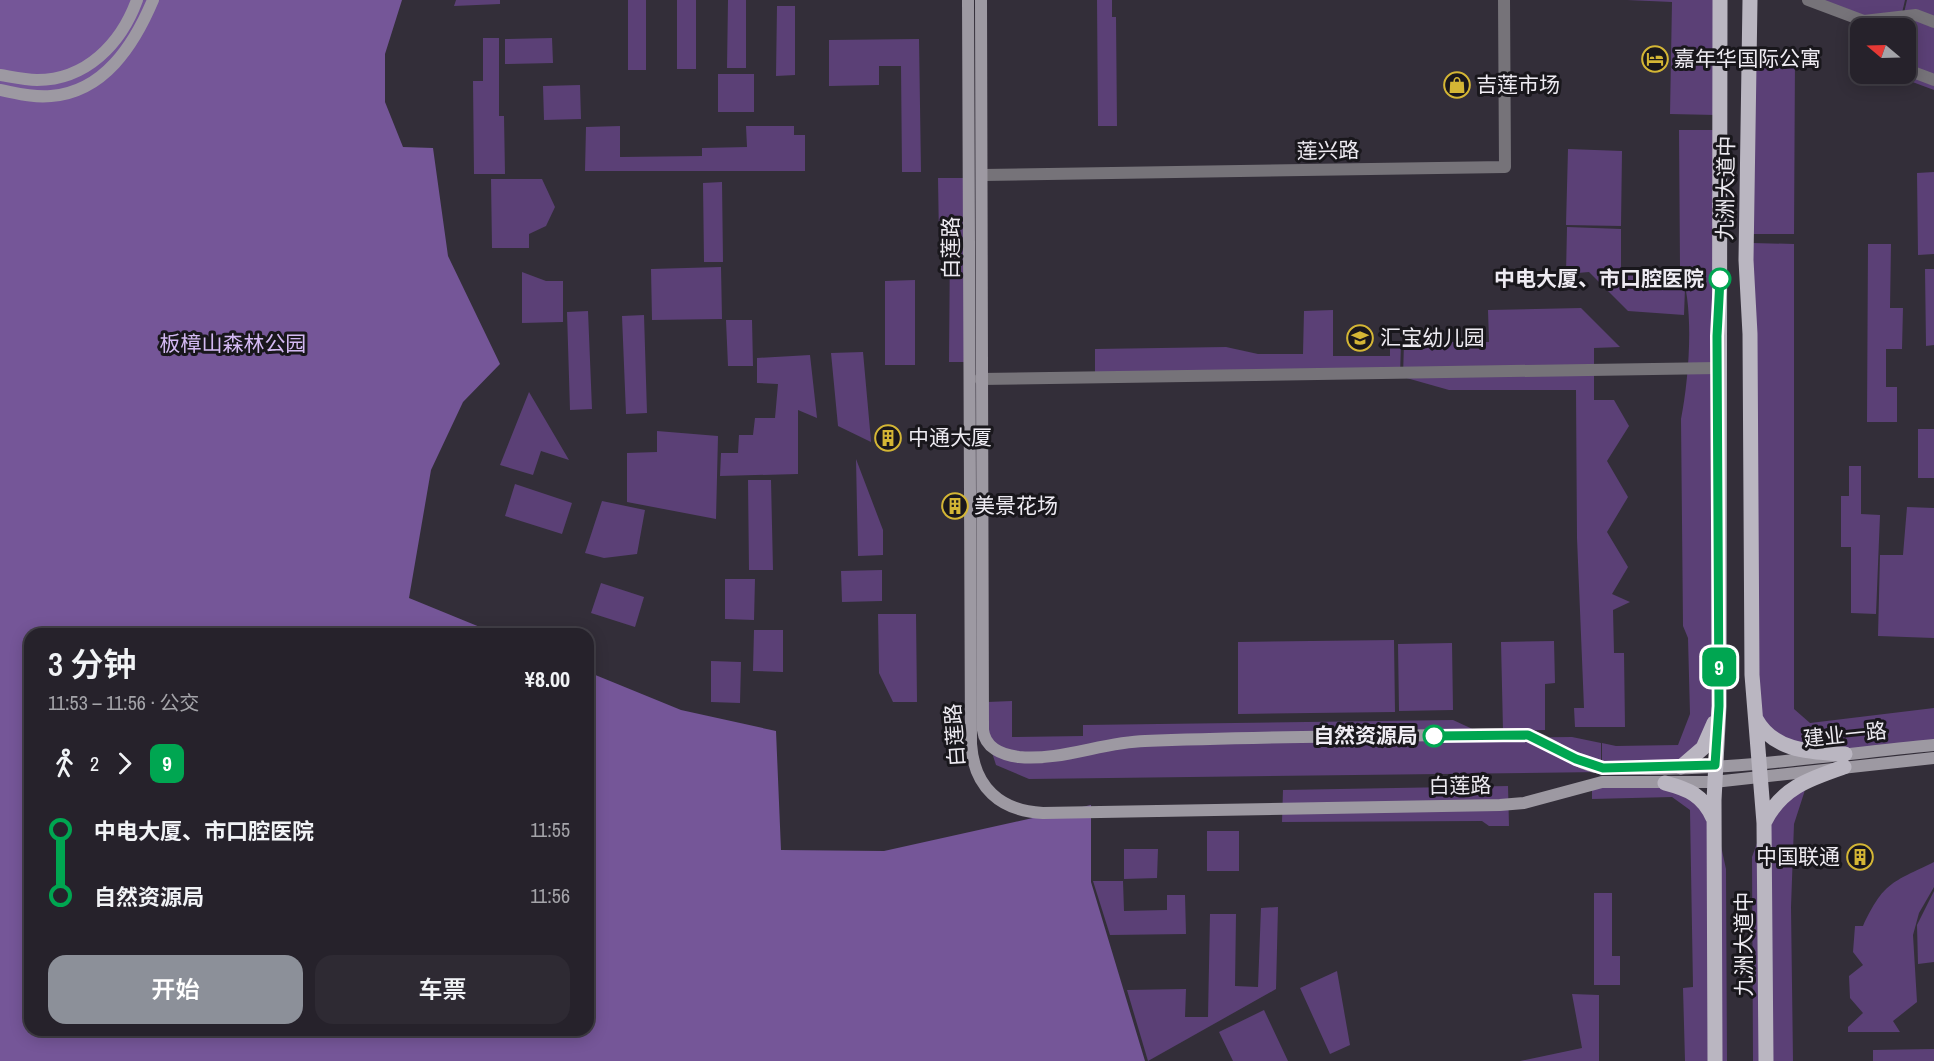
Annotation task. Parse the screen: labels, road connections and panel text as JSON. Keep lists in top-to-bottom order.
{
  "streets": {
    "main road": ["九洲大道中", "白莲路", "建业一路"],
    "street": ["莲兴路"]
  },
  "crossings": [
    ["莲兴路", "白莲路"],
    ["九洲大道中", "白莲路"],
    ["九洲大道中", "建业一路"],
    ["白莲路", "建业一路"]
  ],
  "parks": ["板樟山森林公园"],
  "places": {
    "hotel": ["嘉年华国际公寓"],
    "shop": ["吉莲市场"],
    "other": ["中电大厦、市口腔医院", "自然资源局"],
    "school or university": ["汇宝幼儿园"],
    "building": ["中通大厦", "美景花场", "中国联通"]
  },
  "lines": ["bus line 9"],
  "north": "left",
  "page": {
    "on_map": "9",
    "heading": ["3 分钟", "11:53 – 11:56 · 公交", "¥8.00"],
    "legs": ["2", "9"],
    "list": [
      {
        "name": "中电大厦、市口腔医院",
        "value": "11:55"
      },
      {
        "name": "自然资源局",
        "value": "11:56"
      }
    ],
    "buttons": ["开始", "车票"]
  }
}
